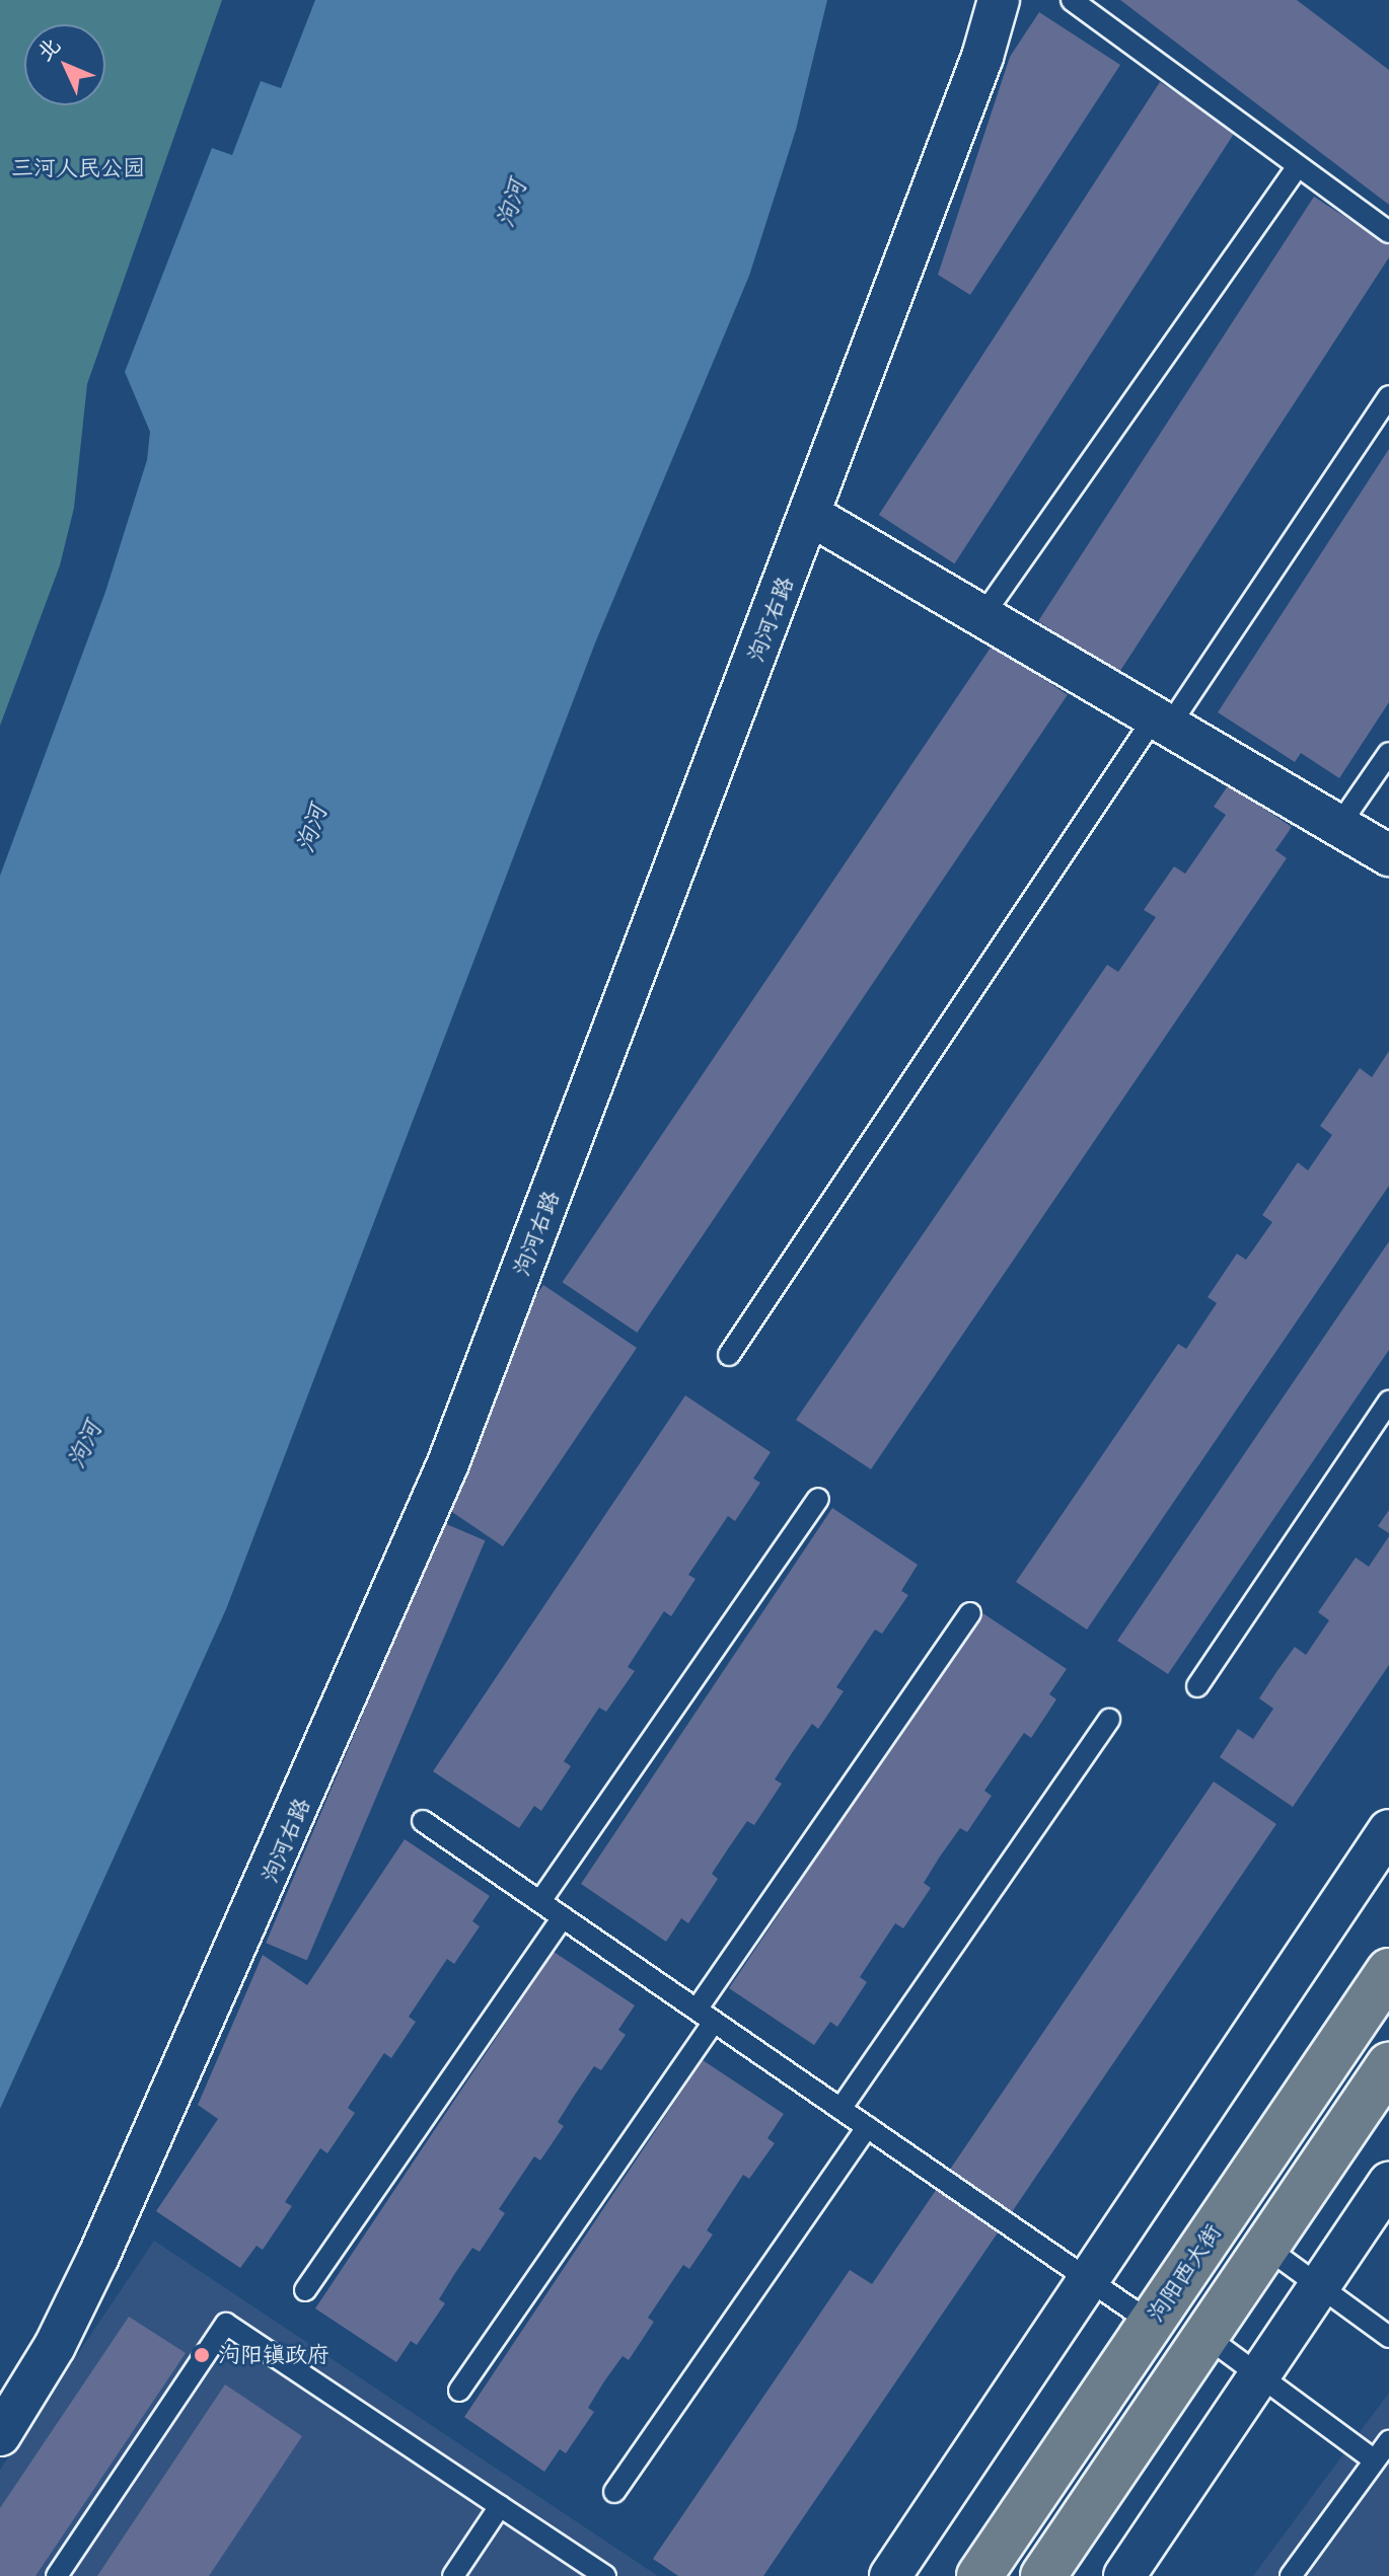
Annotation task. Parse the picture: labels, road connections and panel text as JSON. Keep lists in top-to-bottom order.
{
  "streets": {
    "highway": ["泃阳西大街"],
    "street": ["泃河右路"]
  },
  "water": ["泃河"],
  "parks": ["三河人民公园"],
  "places": ["泃阳镇政府"],
  "north": "top left"
}
